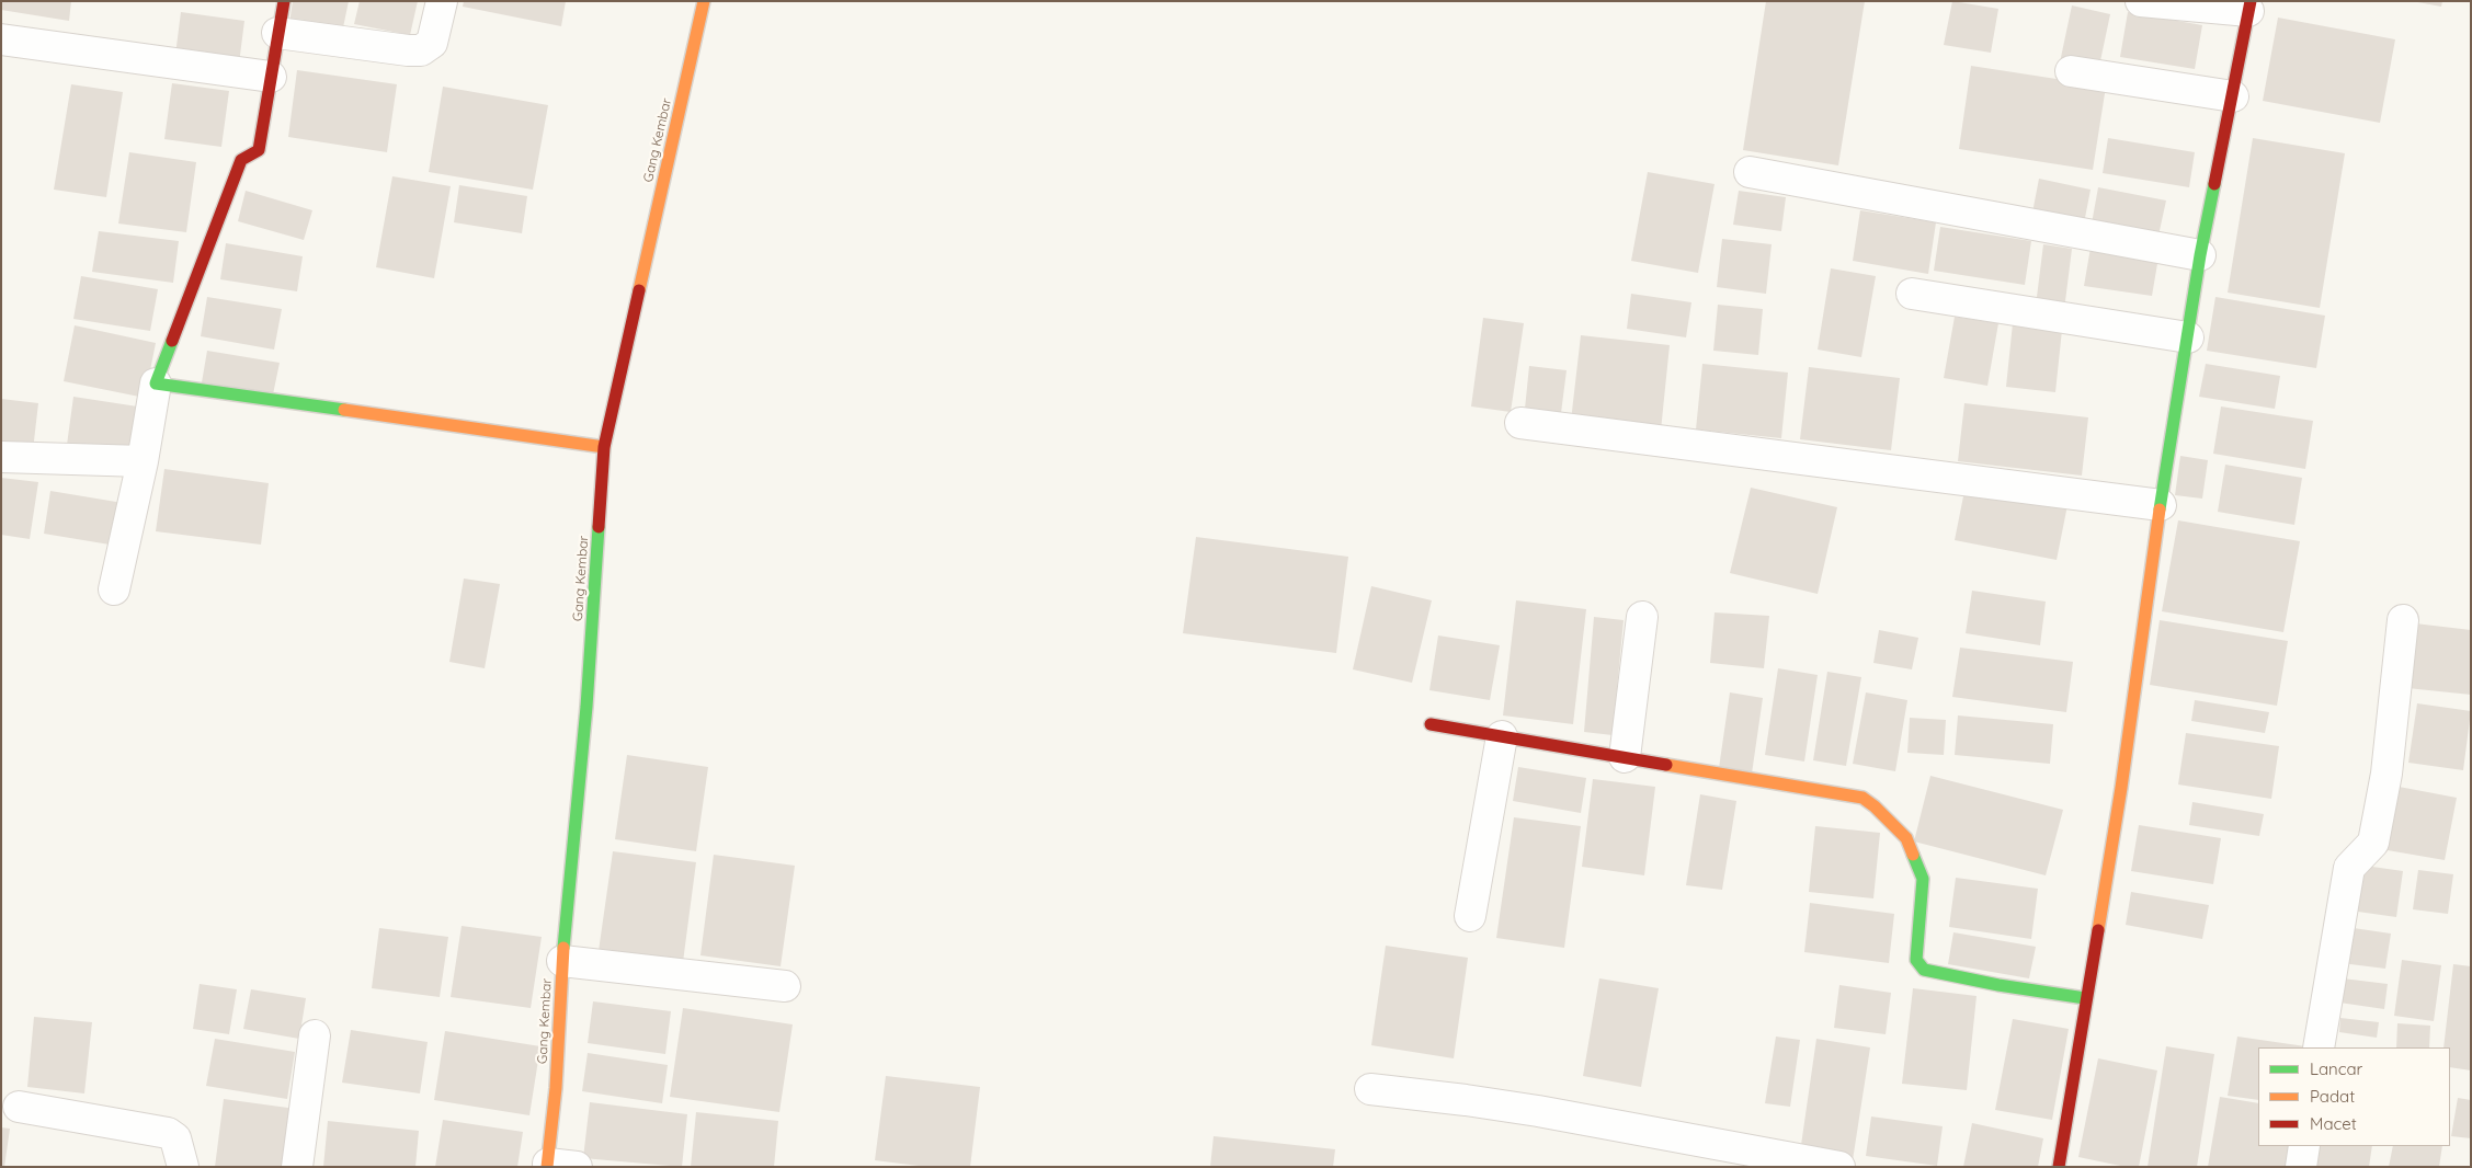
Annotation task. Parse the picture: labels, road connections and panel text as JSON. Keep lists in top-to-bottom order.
{
  "streets": {
    "street": ["Gang Kembar"]
  },
  "legend": ["Lancar", "Padat", "Macet"]
}
